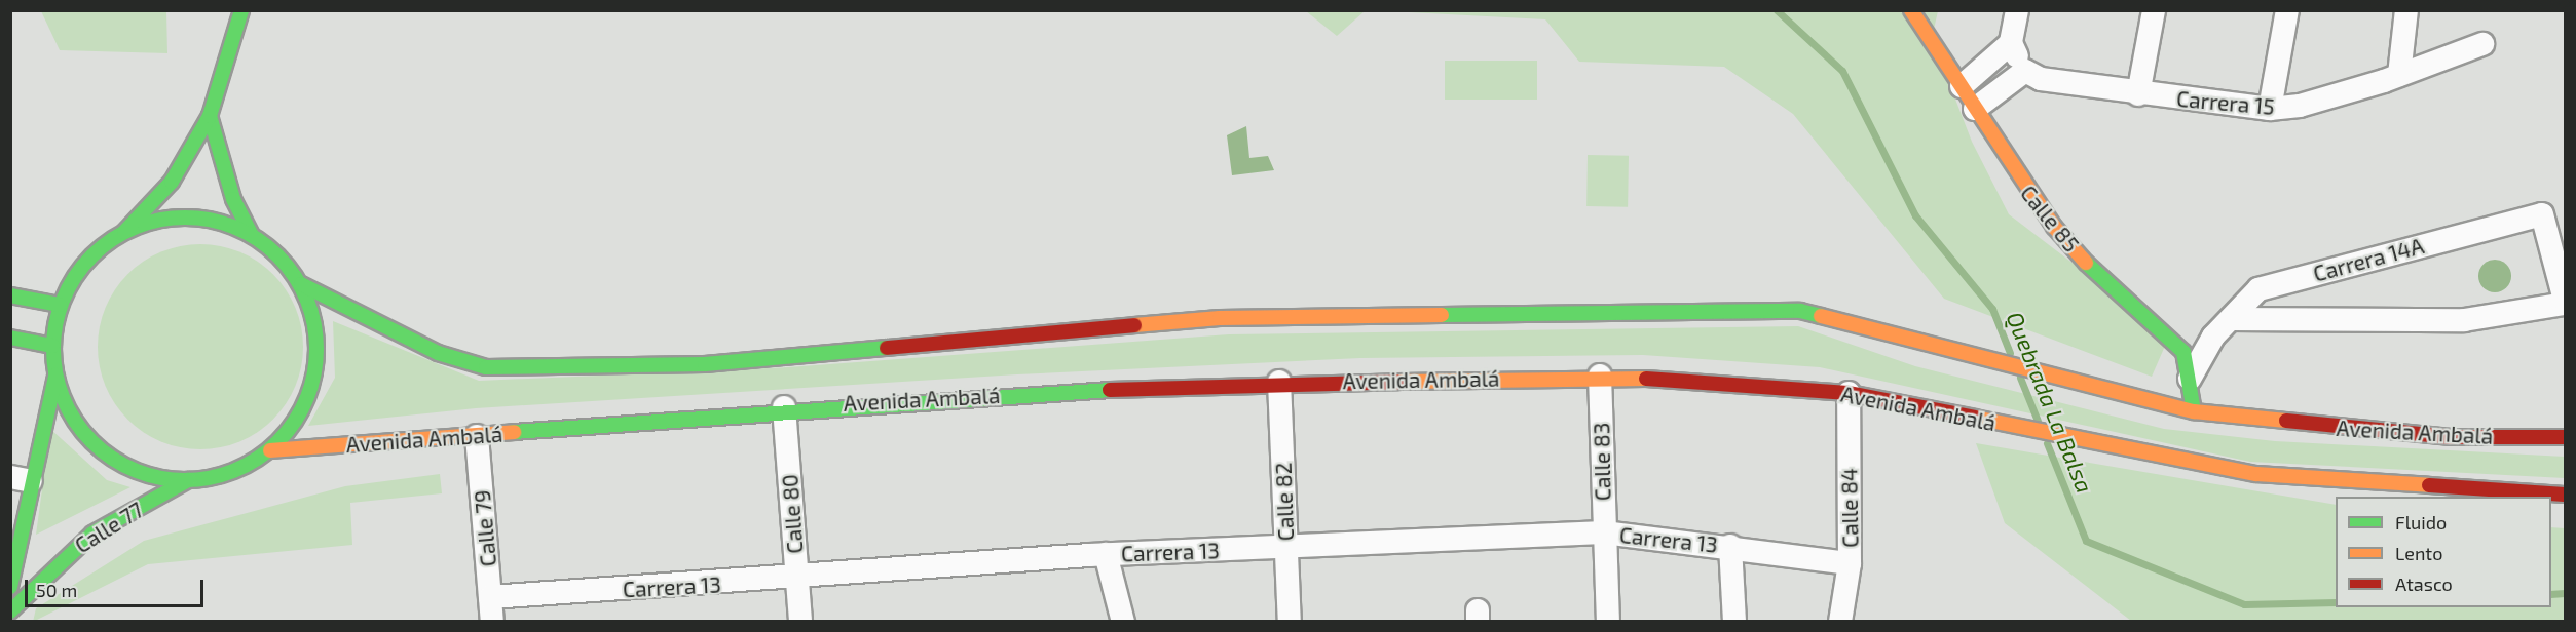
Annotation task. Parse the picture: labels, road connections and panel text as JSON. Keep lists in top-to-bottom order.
{
  "streets": {
    "main road": ["Calle 85", "Avenida Ambalá", "Calle 77"],
    "street": [
      "Carrera 15",
      "Carrera 14A",
      "Calle 83",
      "Calle 82",
      "Calle 84",
      "Calle 80",
      "Calle 79",
      "Carrera 13"
    ]
  },
  "crossings": [
    ["Calle 85", "Carrera 14A"],
    ["Calle 85", "Avenida Ambalá"],
    ["Avenida Ambalá", "Calle 83"],
    ["Avenida Ambalá", "Calle 82"],
    ["Avenida Ambalá", "Calle 84"],
    ["Avenida Ambalá", "Calle 80"],
    ["Avenida Ambalá", "Calle 79"],
    ["Calle 83", "Carrera 13"],
    ["Calle 82", "Carrera 13"],
    ["Calle 84", "Carrera 13"],
    ["Calle 80", "Carrera 13"],
    ["Calle 79", "Carrera 13"]
  ],
  "water": ["Quebrada La Balsa"],
  "legend": ["Fluido", "Lento", "Atasco"],
  "scale_bar": "50 m"
}
